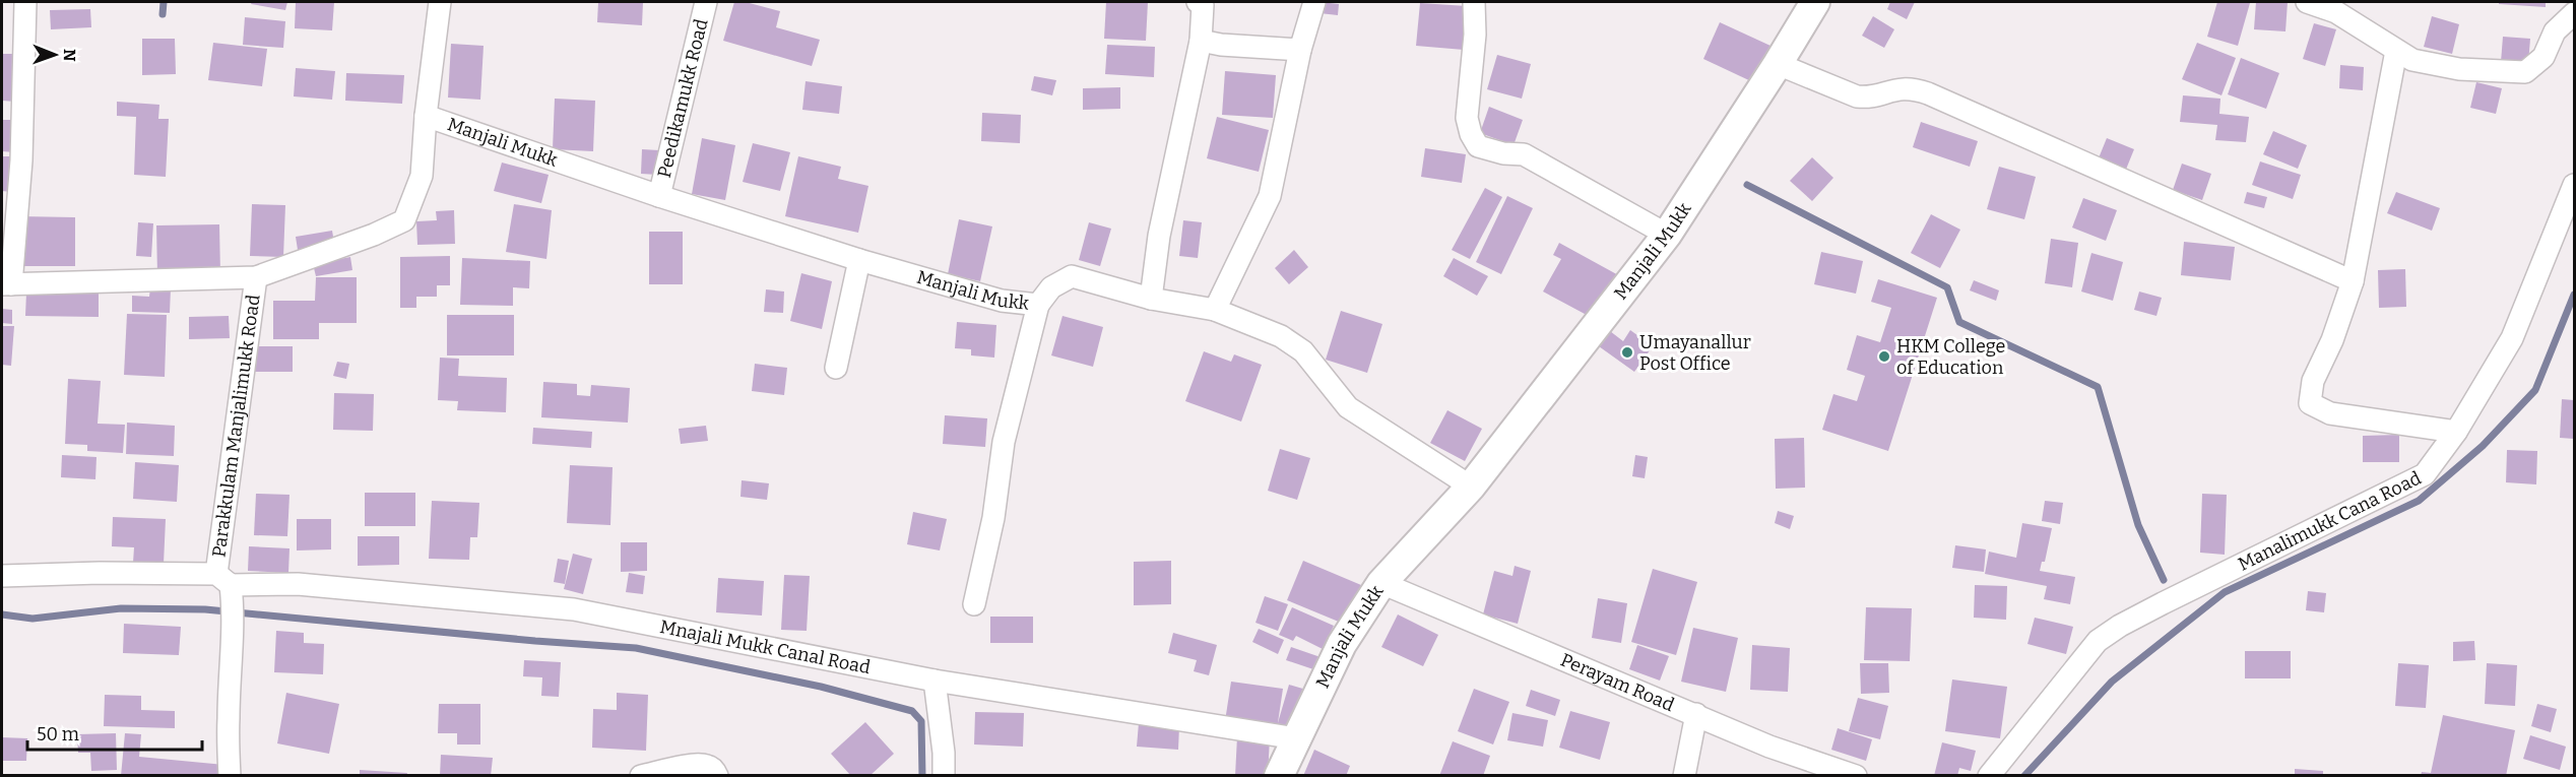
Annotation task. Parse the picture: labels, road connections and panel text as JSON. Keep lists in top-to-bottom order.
{
  "streets": {
    "street": [
      "Peedikamukk Road",
      "Manjali Mukk",
      "Parakkulam Manjalimukk Road",
      "Manalimukk Cana Road",
      "Mnajali Mukk Canal Road",
      "Perayam Road"
    ]
  },
  "crossings": [
    ["Peedikamukk Road", "Manjali Mukk"],
    ["Manjali Mukk", "Mnajali Mukk Canal Road"],
    ["Manjali Mukk", "Perayam Road"],
    ["Parakkulam Manjalimukk Road", "Mnajali Mukk Canal Road"]
  ],
  "places": ["Umayanallur Post Office", "HKM College of Education"],
  "scale_bar": "50 m",
  "north": "right"
}
